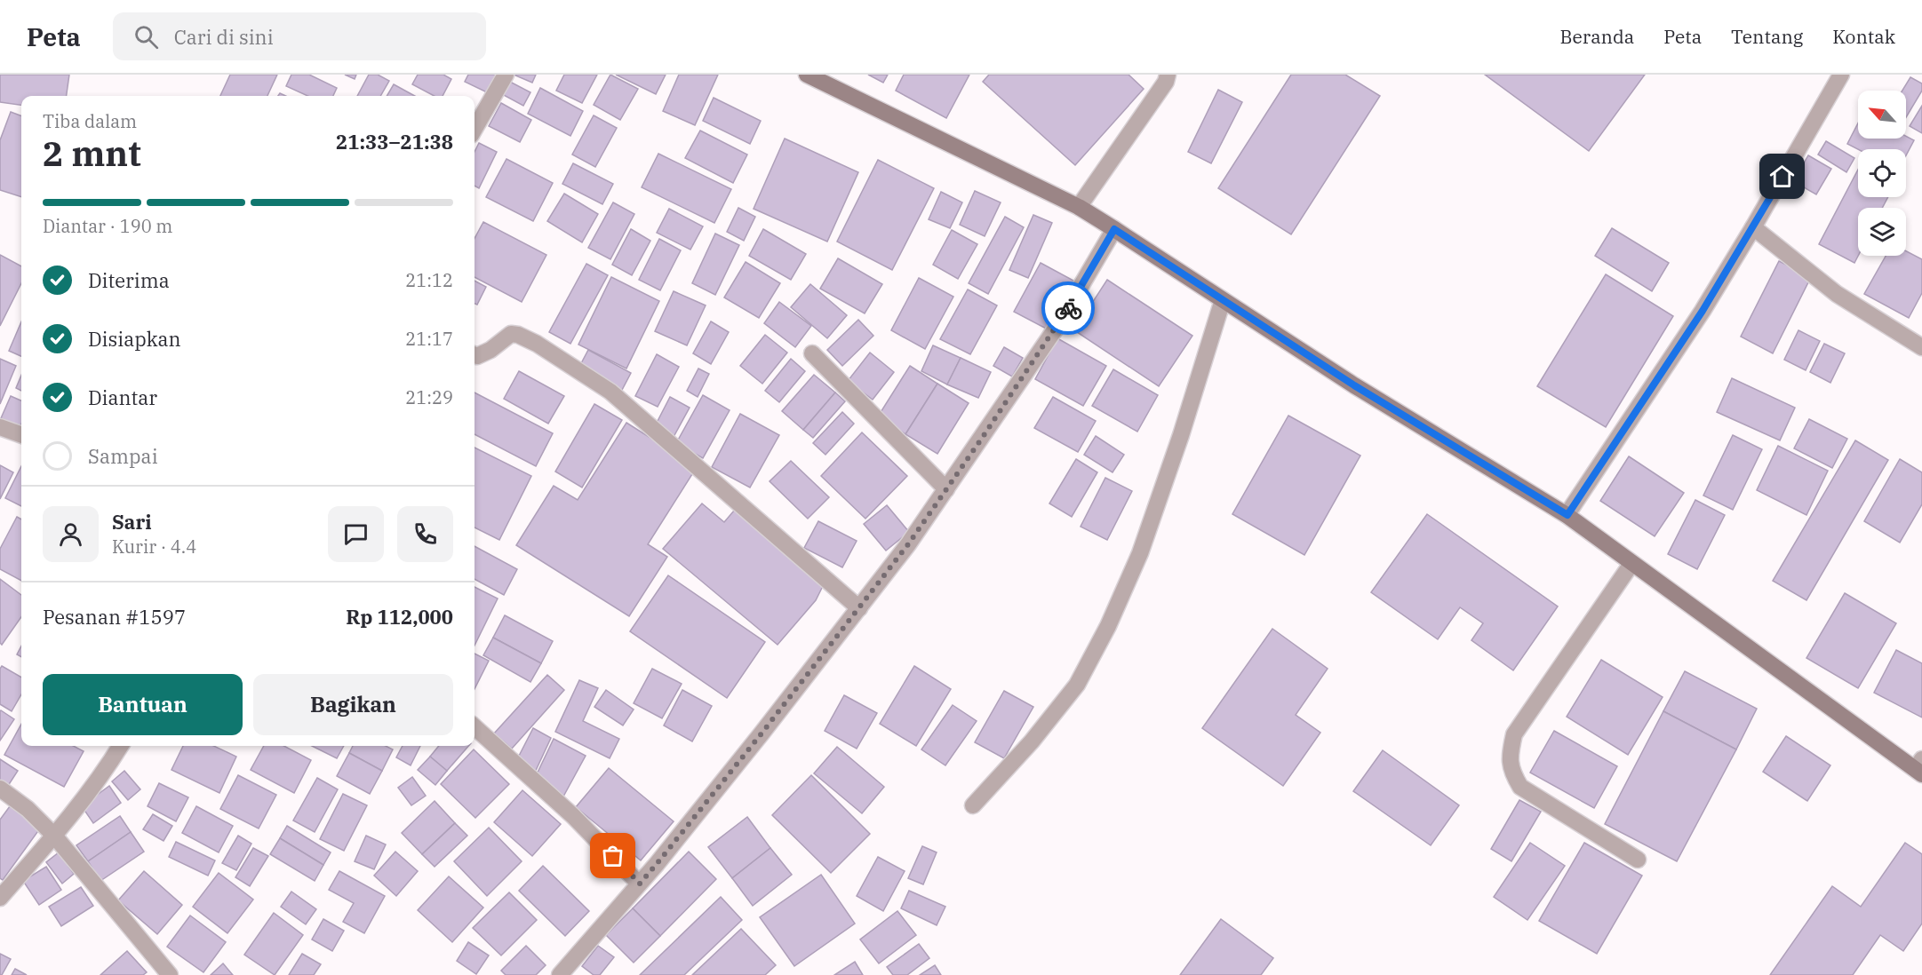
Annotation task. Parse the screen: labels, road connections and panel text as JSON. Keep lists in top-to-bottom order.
{
  "north": "top left",
  "page": {
    "header": "Peta",
    "search": "Cari di sini",
    "nav": [
      "Beranda",
      "Peta",
      "Tentang",
      "Kontak"
    ],
    "heading": ["2 mnt", "Tiba dalam", "21:33–21:38"],
    "panel": [
      "Sari",
      "Kurir · 4.4",
      "Pesanan #1597",
      "Rp 112,000"
    ],
    "bar": "Diantar · 190 m",
    "list": [
      ["Diterima", "21:12"],
      ["Disiapkan", "21:17"],
      ["Diantar", "21:29"],
      "Sampai"
    ],
    "buttons": ["Bantuan", "Bagikan"]
  }
}
